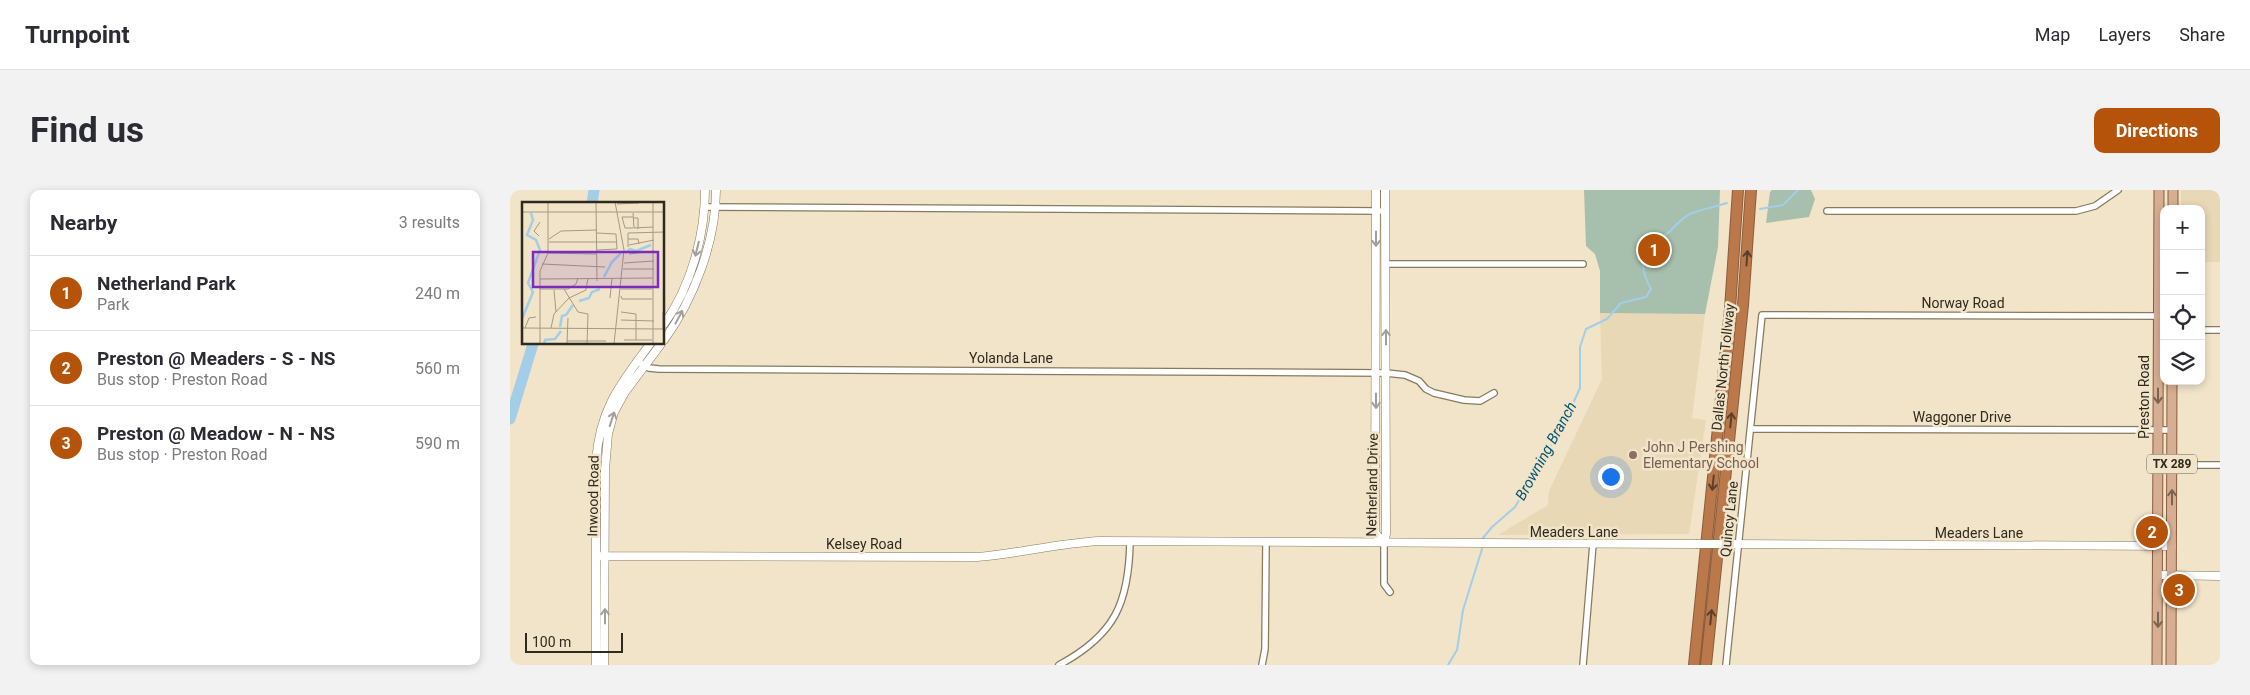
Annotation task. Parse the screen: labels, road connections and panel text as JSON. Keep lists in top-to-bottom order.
{
  "streets": {
    "highway": ["Dallas North Tollway"],
    "main road": ["Preston Road", "TX 289"],
    "street": [
      "Norway Road",
      "Yolanda Lane",
      "Waggoner Drive",
      "Netherland Drive",
      "Inwood Road",
      "Quincy Lane",
      "Meaders Lane",
      "Kelsey Road"
    ]
  },
  "crossings": [
    ["Norway Road", "Quincy Lane"],
    ["Yolanda Lane", "Netherland Drive"],
    ["Yolanda Lane", "Inwood Road"],
    ["Preston Road", "Waggoner Drive"],
    ["Preston Road", "Meaders Lane"],
    ["Waggoner Drive", "Quincy Lane"],
    ["Netherland Drive", "Meaders Lane"],
    ["Inwood Road", "Kelsey Road"],
    ["Quincy Lane", "Meaders Lane"],
    ["Meaders Lane", "Kelsey Road"]
  ],
  "water": ["Browning Branch"],
  "places": ["John J Pershing Elementary School"],
  "scale_bar": "100 m",
  "page": {
    "header": "Turnpoint",
    "nav": ["Map", "Layers", "Share"],
    "buttons": "Directions",
    "title": "Find us",
    "heading": ["Nearby", "3 results"],
    "map_buttons": ["+", "−"],
    "pins": ["1", "2", "3"],
    "list": [
      {
        "mark": "1",
        "name": "Netherland Park",
        "note": "Park",
        "value": "240 m"
      },
      {
        "mark": "2",
        "name": "Preston @ Meaders - S - NS",
        "note": "Bus stop · Preston Road",
        "value": "560 m"
      },
      {
        "mark": "3",
        "name": "Preston @ Meadow - N - NS",
        "note": "Bus stop · Preston Road",
        "value": "590 m"
      }
    ],
    "scale": "100 m"
  }
}
